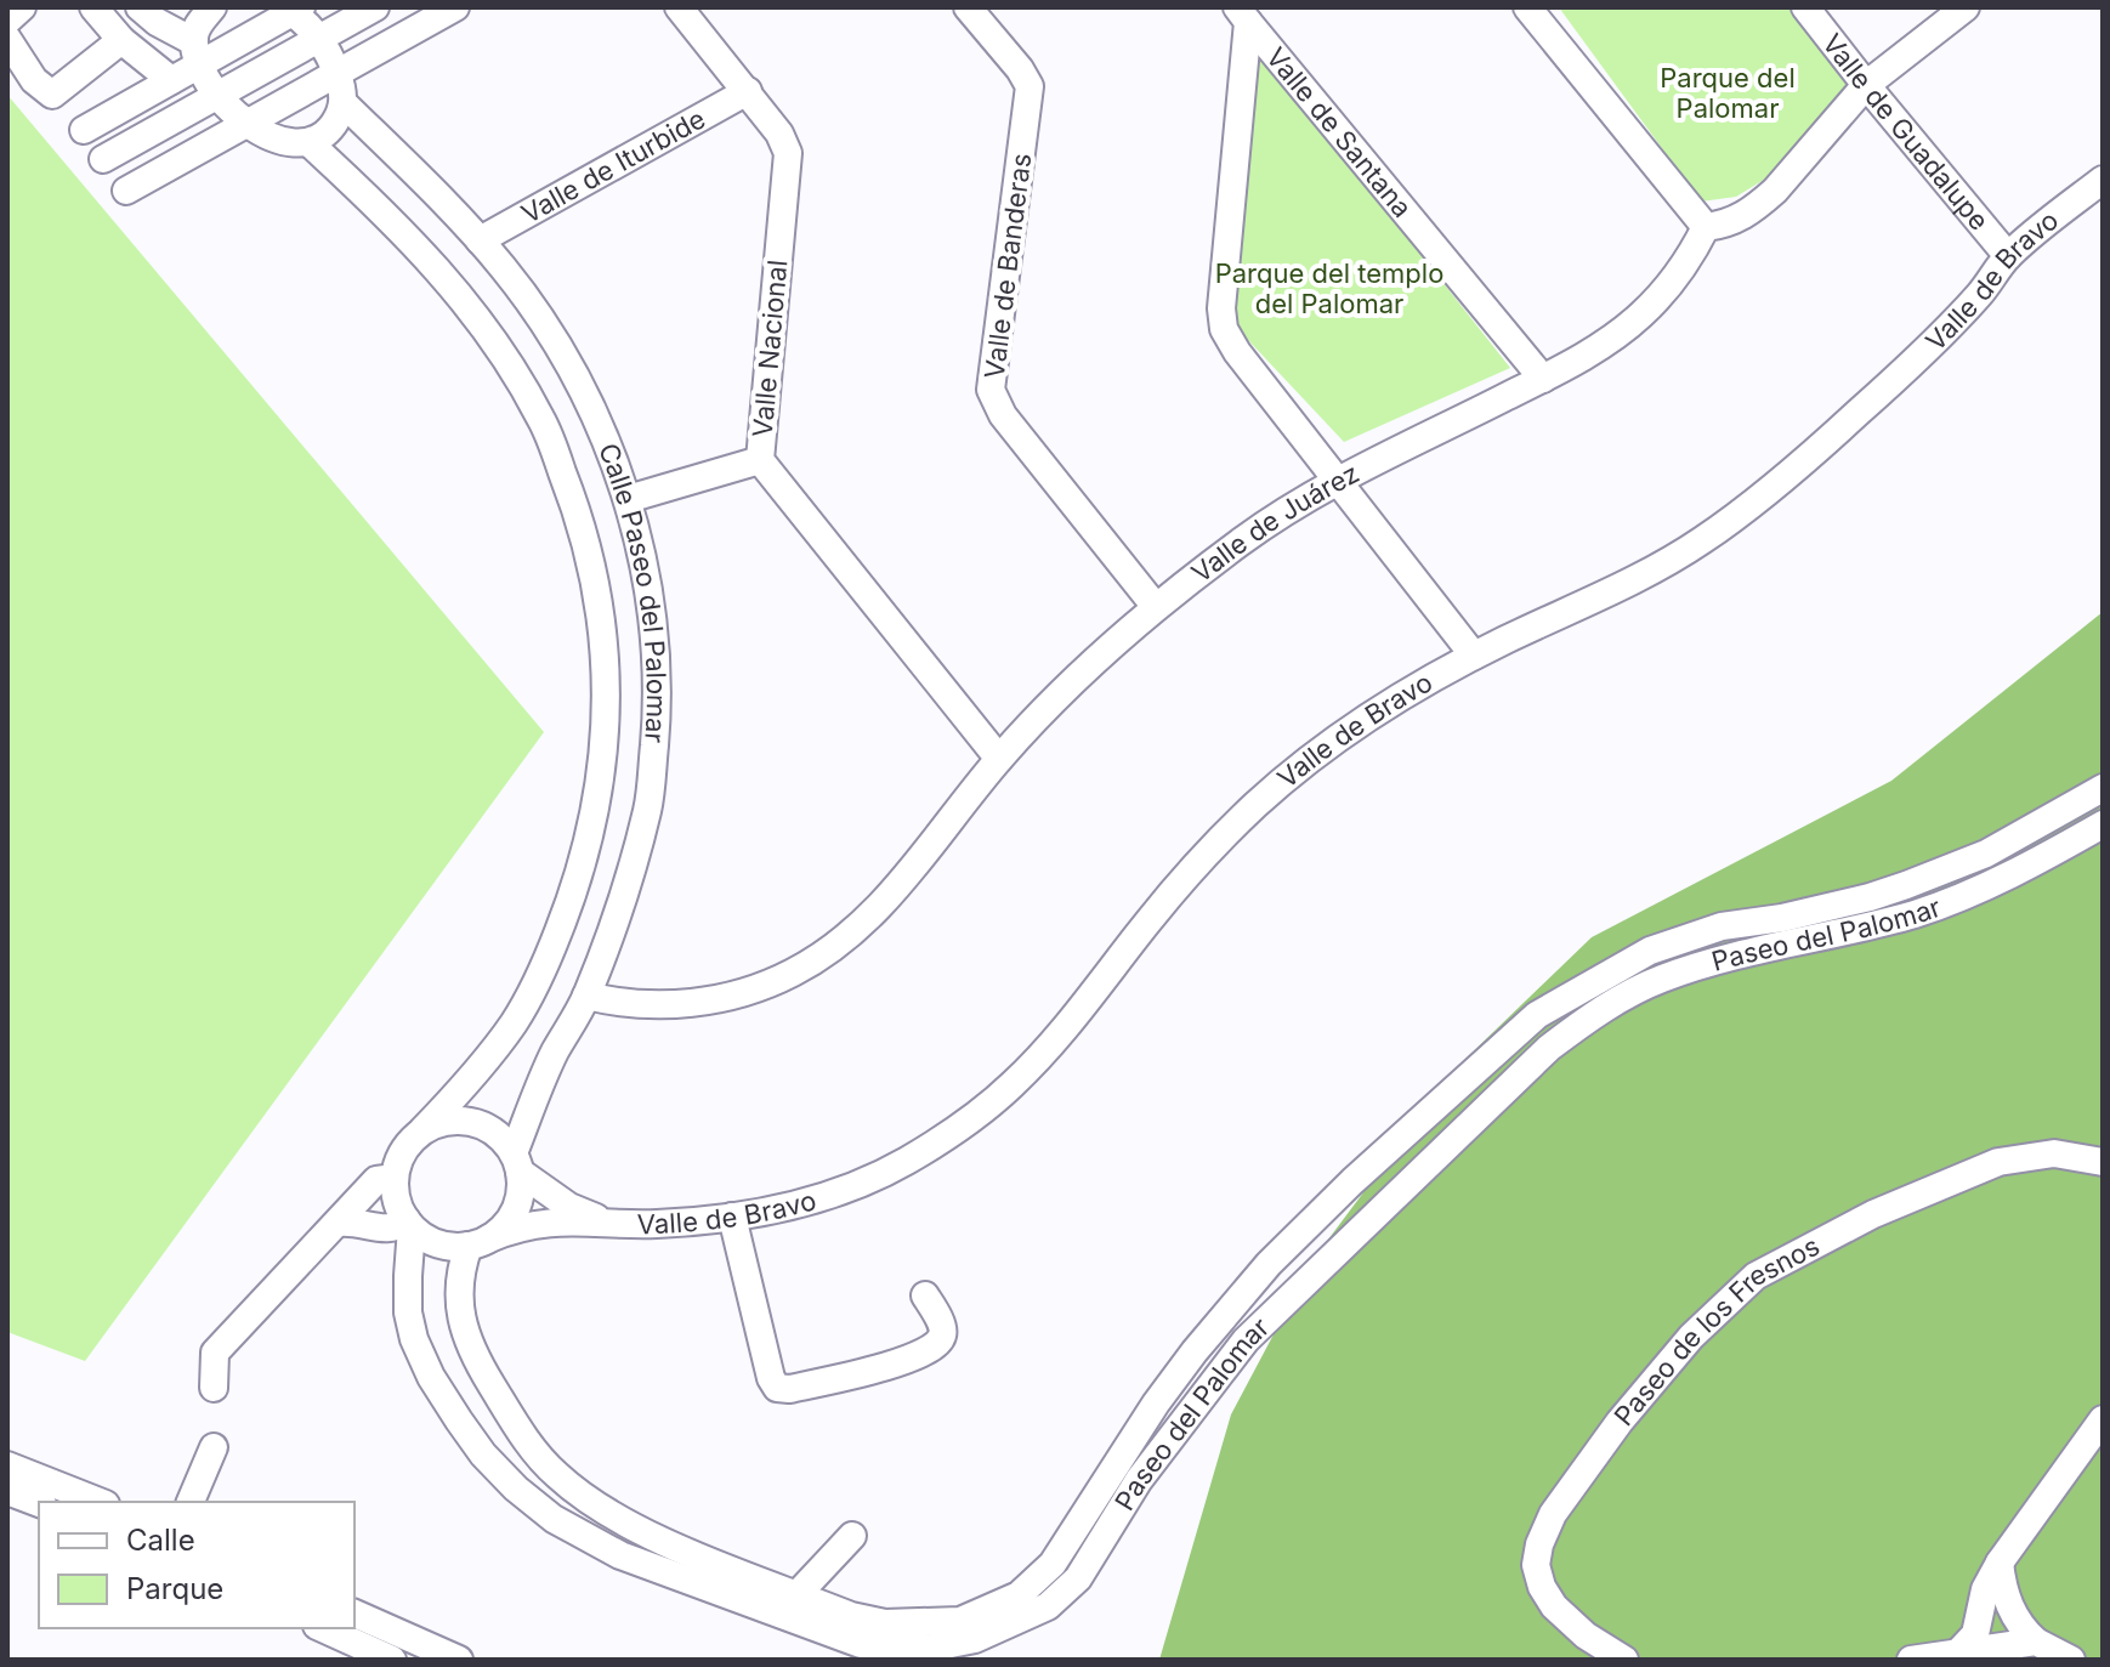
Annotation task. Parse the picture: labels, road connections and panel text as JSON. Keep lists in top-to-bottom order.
{
  "streets": {
    "street": [
      "Valle de Santana",
      "Valle de Guadalupe",
      "Valle de Iturbide",
      "Valle de Banderas",
      "Valle de Bravo",
      "Valle Nacional",
      "Valle de Juárez",
      "Calle Paseo del Palomar",
      "Paseo del Palomar",
      "Paseo de los Fresnos"
    ]
  },
  "crossings": [
    ["Valle de Santana", "Valle de Bravo"],
    ["Valle de Santana", "Valle de Juárez"],
    ["Valle de Guadalupe", "Valle de Bravo"],
    ["Valle de Iturbide", "Valle Nacional"],
    ["Valle de Iturbide", "Calle Paseo del Palomar"],
    ["Valle de Banderas", "Valle de Juárez"],
    ["Valle de Bravo", "Calle Paseo del Palomar"],
    ["Valle de Bravo", "Paseo del Palomar"],
    ["Valle Nacional", "Valle de Juárez"],
    ["Valle de Juárez", "Calle Paseo del Palomar"],
    ["Calle Paseo del Palomar", "Paseo del Palomar"]
  ],
  "parks": ["Parque del Palomar", "Parque del templo del Palomar"],
  "legend": ["Calle", "Parque"]
}
